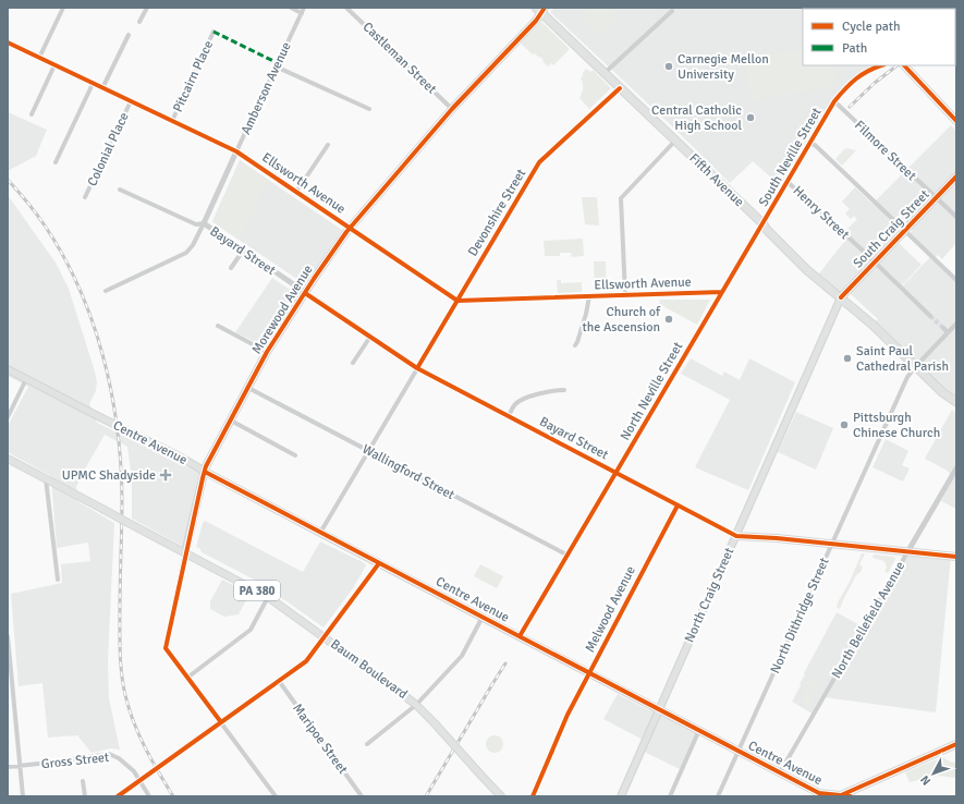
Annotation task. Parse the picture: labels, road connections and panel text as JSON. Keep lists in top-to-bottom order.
{
  "streets": {
    "highway": ["Fifth Avenue"],
    "main road": [
      "South Craig Street",
      "Bayard Street",
      "Morewood Avenue",
      "Centre Avenue",
      "PA 380",
      "North Craig Street",
      "Baum Boulevard"
    ],
    "street": [
      "Castleman Street",
      "Pitcairn Place",
      "Amberson Avenue",
      "Colonial Place",
      "Filmore Street",
      "South Neville Street",
      "Ellsworth Avenue",
      "Devonshire Street",
      "Henry Street",
      "North Neville Street",
      "Wallingford Street",
      "Melwood Avenue",
      "North Dithridge Street",
      "North Bellefield Avenue",
      "Maripoe Street",
      "Gross Street"
    ]
  },
  "crossings": [
    ["Castleman Street", "Morewood Avenue"],
    ["Pitcairn Place", "Ellsworth Avenue"],
    ["Amberson Avenue", "Ellsworth Avenue"],
    ["Amberson Avenue", "Bayard Street"],
    ["Colonial Place", "Ellsworth Avenue"],
    ["Filmore Street", "South Neville Street"],
    ["Filmore Street", "South Craig Street"],
    ["South Neville Street", "Fifth Avenue"],
    ["South Neville Street", "Henry Street"],
    ["South Neville Street", "North Neville Street"],
    ["Fifth Avenue", "Devonshire Street"],
    ["Fifth Avenue", "South Craig Street"],
    ["Fifth Avenue", "Morewood Avenue"],
    ["Fifth Avenue", "North Neville Street"],
    ["Fifth Avenue", "North Craig Street"],
    ["Fifth Avenue", "North Dithridge Street"],
    ["Ellsworth Avenue", "Devonshire Street"],
    ["Ellsworth Avenue", "Morewood Avenue"],
    ["Ellsworth Avenue", "North Neville Street"],
    ["Devonshire Street", "Bayard Street"],
    ["Devonshire Street", "Centre Avenue"],
    ["Devonshire Street", "Wallingford Street"],
    ["Henry Street", "South Craig Street"],
    ["South Craig Street", "North Craig Street"],
    ["Bayard Street", "Morewood Avenue"],
    ["Bayard Street", "North Neville Street"],
    ["Bayard Street", "North Craig Street"],
    ["Bayard Street", "Melwood Avenue"],
    ["Bayard Street", "North Dithridge Street"],
    ["Bayard Street", "North Bellefield Avenue"],
    ["Morewood Avenue", "Centre Avenue"],
    ["Morewood Avenue", "Wallingford Street"],
    ["Morewood Avenue", "Baum Boulevard"],
    ["North Neville Street", "Centre Avenue"],
    ["North Neville Street", "Wallingford Street"],
    ["Centre Avenue", "North Craig Street"],
    ["Centre Avenue", "Melwood Avenue"],
    ["Centre Avenue", "North Dithridge Street"],
    ["Centre Avenue", "North Bellefield Avenue"]
  ],
  "places": {
    "other": [
      "Carnegie Mellon University",
      "Central Catholic High School",
      "Church of the Ascension",
      "Saint Paul Cathedral Parish",
      "Pittsburgh Chinese Church"
    ],
    "health": ["UPMC Shadyside"]
  },
  "legend": ["Cycle path", "Path"],
  "north": "bottom left"
}
